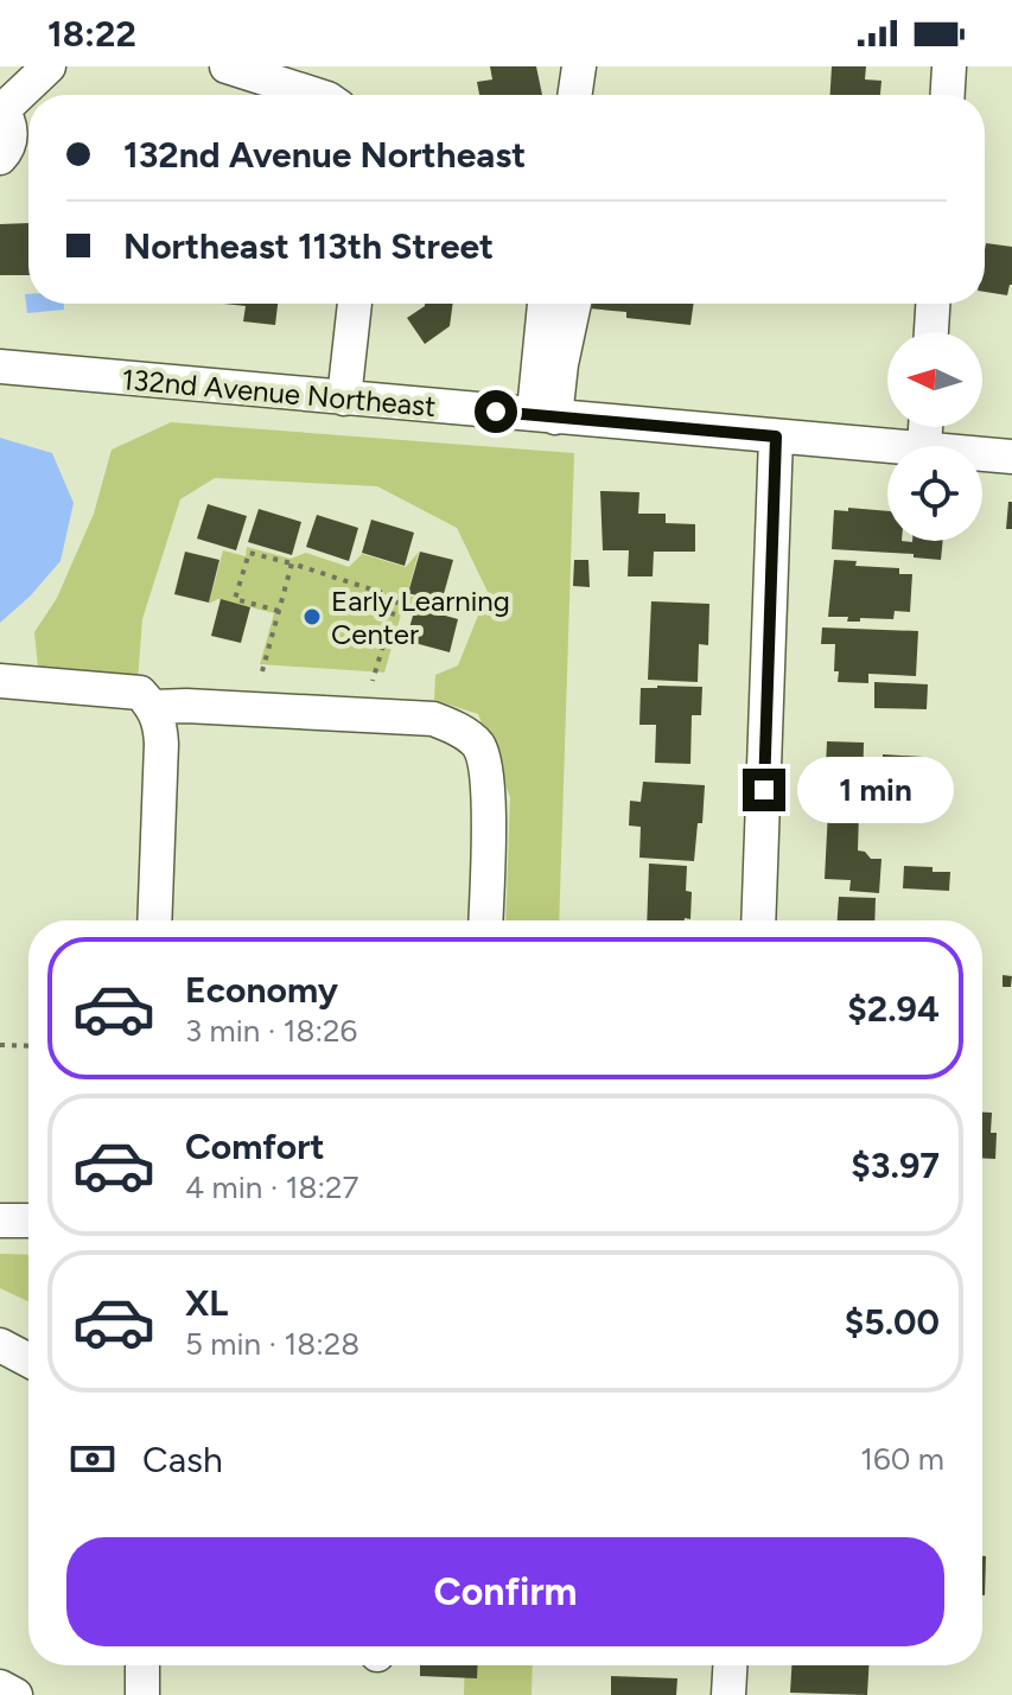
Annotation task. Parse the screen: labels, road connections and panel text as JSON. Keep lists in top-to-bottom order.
{
  "streets": {
    "street": ["132nd Avenue Northeast"]
  },
  "places": ["Early Learning Center"],
  "north": "left",
  "page": {
    "status": "18:22",
    "banner": ["132nd Avenue Northeast", "Northeast 113th Street"],
    "bubble": "1 min",
    "list": [
      {
        "name": "Economy",
        "note": "3 min · 18:26",
        "value": "$2.94"
      },
      {
        "name": "Comfort",
        "note": "4 min · 18:27",
        "value": "$3.97"
      },
      {
        "name": "XL",
        "note": "5 min · 18:28",
        "value": "$5.00"
      }
    ],
    "pay": ["Cash", "160 m"],
    "buttons": "Confirm"
  }
}
